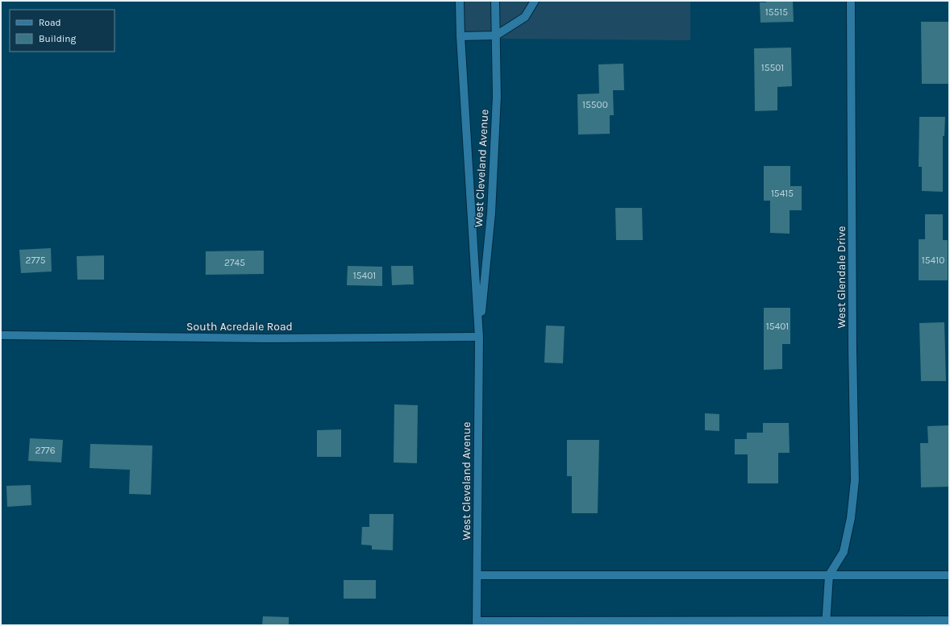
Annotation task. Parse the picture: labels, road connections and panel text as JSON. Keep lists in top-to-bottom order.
{
  "streets": {
    "street": ["West Cleveland Avenue", "West Glendale Drive", "South Acredale Road"]
  },
  "crossings": [
    ["West Cleveland Avenue", "South Acredale Road"]
  ],
  "house_numbers": [
    "15515",
    "15501",
    "15500",
    "15415",
    "2775",
    "15410",
    "2745",
    "15401",
    "15401",
    "2776"
  ],
  "legend": ["Road", "Building"]
}
